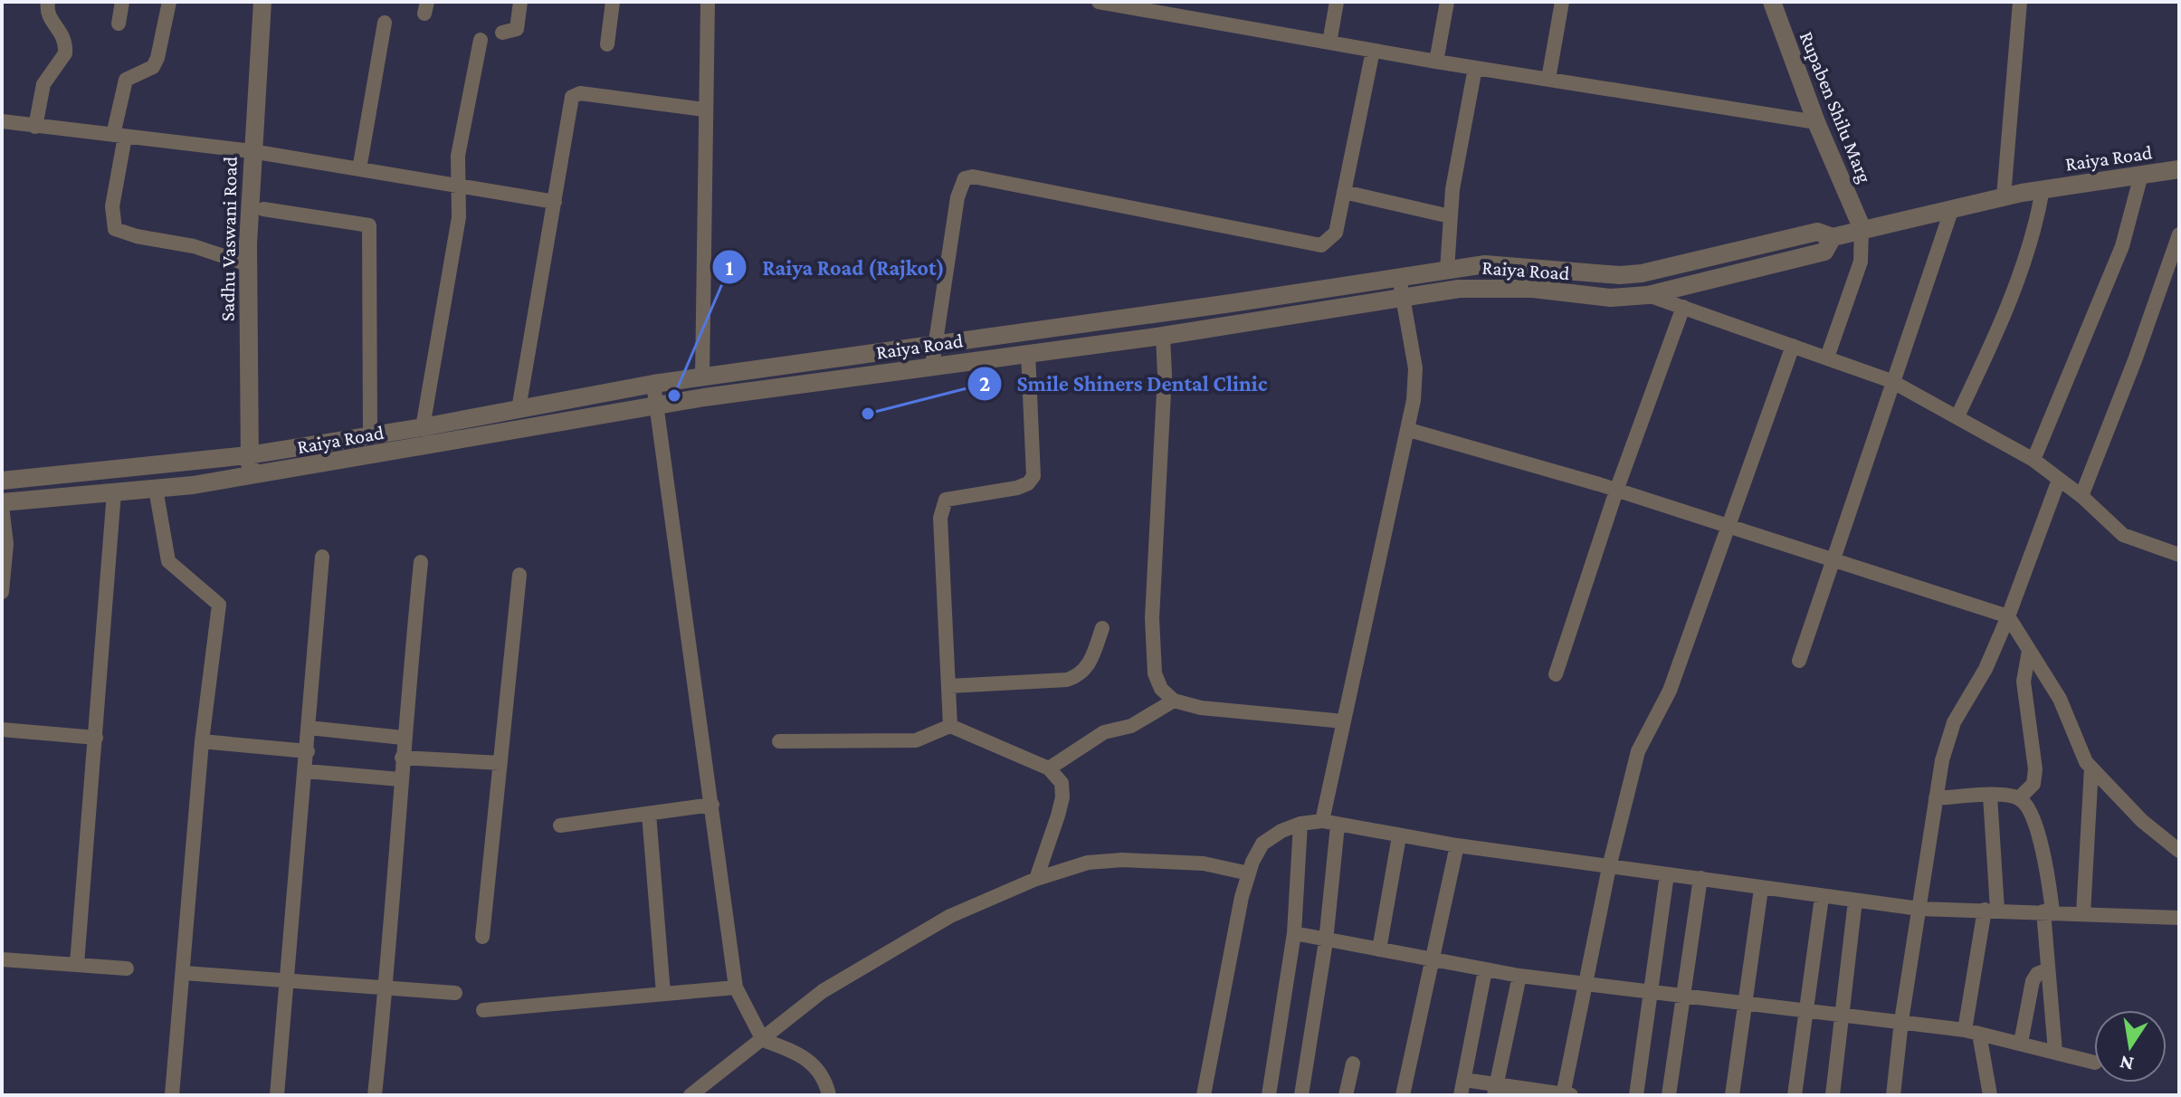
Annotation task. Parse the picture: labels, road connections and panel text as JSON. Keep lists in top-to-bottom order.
{
  "streets": {
    "street": ["Rupaben Shilu Marg", "Raiya Road", "Sadhu Vaswani Road"]
  },
  "crossings": [
    ["Rupaben Shilu Marg", "Raiya Road"],
    ["Raiya Road", "Sadhu Vaswani Road"]
  ],
  "places": ["Raiya Road (Rajkot)", "Smile Shiners Dental Clinic"],
  "north": "bottom"
}
